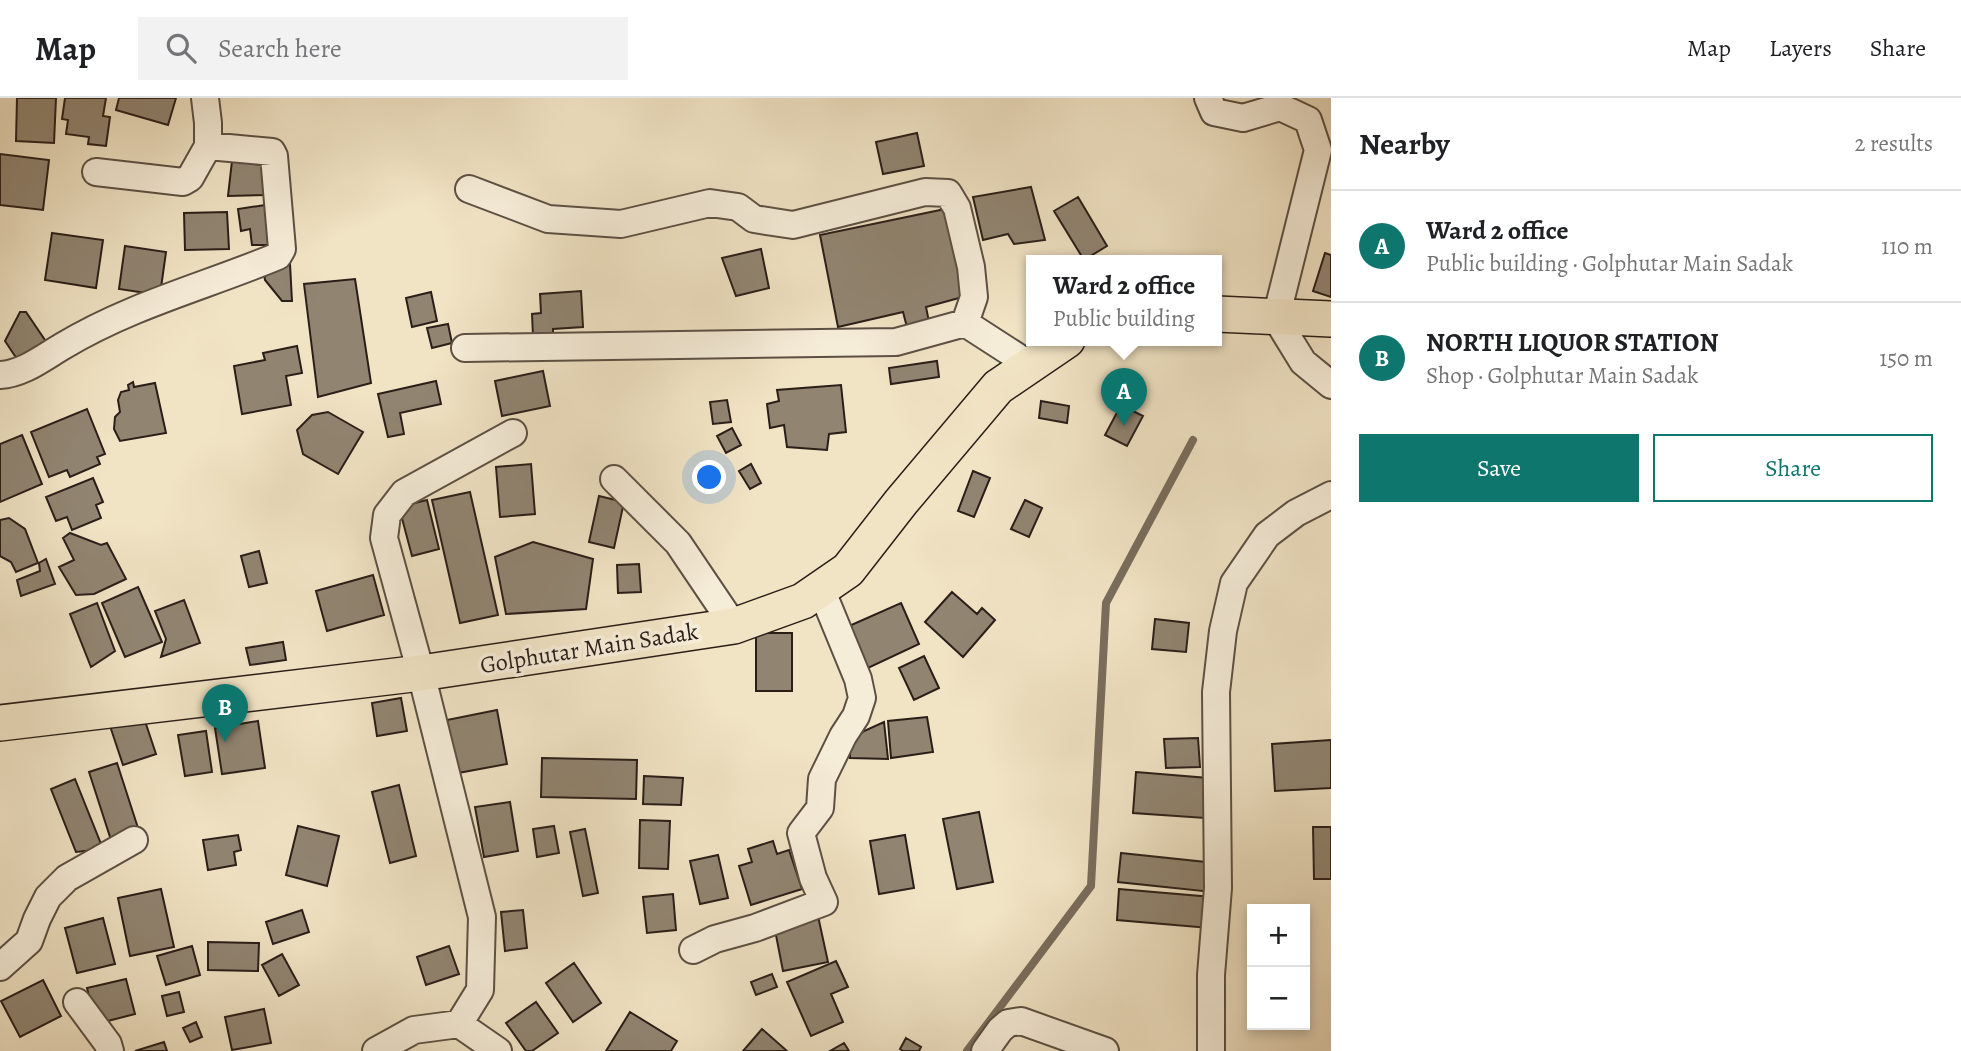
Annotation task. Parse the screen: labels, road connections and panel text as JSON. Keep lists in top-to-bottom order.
{
  "streets": {
    "main road": ["Golphutar Main Sadak"]
  },
  "page": {
    "header": "Map",
    "search": "Search here",
    "nav": ["Map", "Layers", "Share"],
    "heading": ["Nearby", "2 results"],
    "list": [
      {
        "mark": "A",
        "name": "Ward 2 office",
        "note": "Public building · Golphutar Main Sadak",
        "value": "110 m"
      },
      {
        "mark": "B",
        "name": "NORTH LIQUOR STATION",
        "note": "Shop · Golphutar Main Sadak",
        "value": "150 m"
      }
    ],
    "popup": ["Ward 2 office", "Public building"],
    "pins": ["A", "B"],
    "buttons": ["Save", "Share"],
    "map_buttons": ["+", "−"]
  }
}
